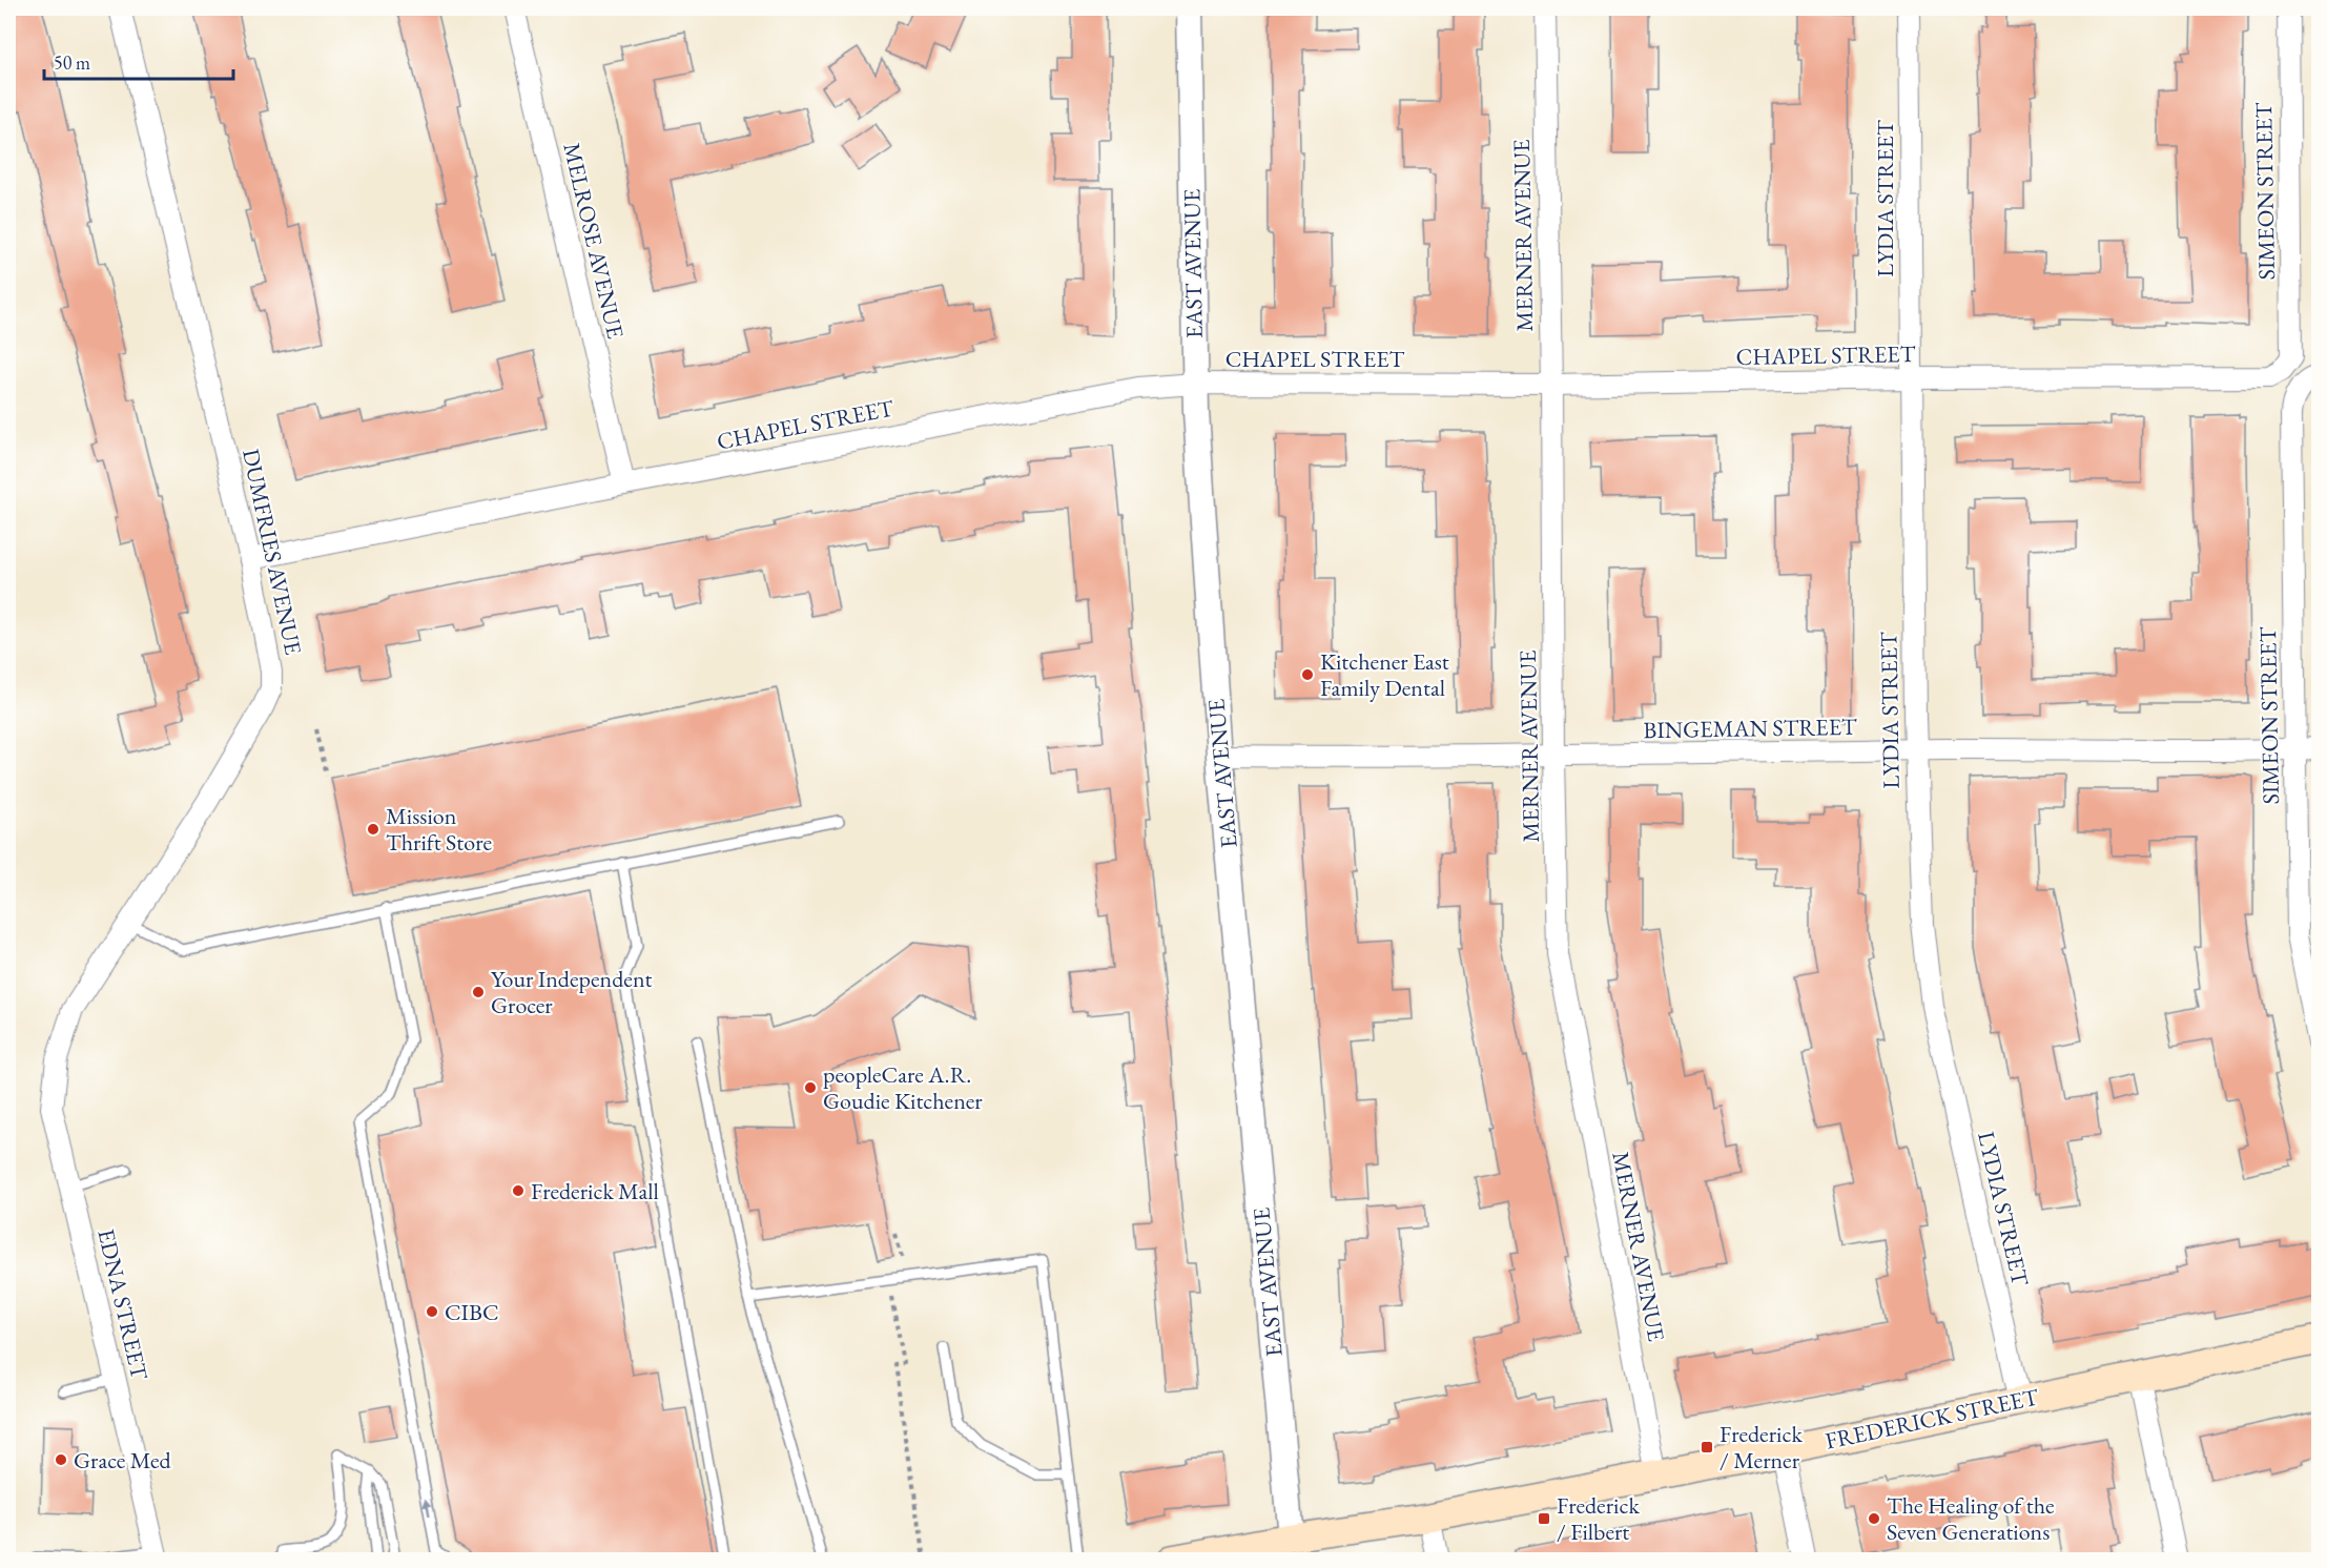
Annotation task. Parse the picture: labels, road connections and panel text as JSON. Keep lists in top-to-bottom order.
{
  "streets": {
    "main road": ["FREDERICK STREET"],
    "street": [
      "SIMEON STREET",
      "LYDIA STREET",
      "MERNER AVENUE",
      "MELROSE AVENUE",
      "EAST AVENUE",
      "CHAPEL STREET",
      "DUMFRIES AVENUE",
      "BINGEMAN STREET",
      "EDNA STREET"
    ]
  },
  "crossings": [
    ["SIMEON STREET", "CHAPEL STREET"],
    ["SIMEON STREET", "BINGEMAN STREET"],
    ["LYDIA STREET", "CHAPEL STREET"],
    ["LYDIA STREET", "BINGEMAN STREET"],
    ["LYDIA STREET", "FREDERICK STREET"],
    ["MERNER AVENUE", "CHAPEL STREET"],
    ["MERNER AVENUE", "BINGEMAN STREET"],
    ["MERNER AVENUE", "FREDERICK STREET"],
    ["MELROSE AVENUE", "CHAPEL STREET"],
    ["EAST AVENUE", "CHAPEL STREET"],
    ["EAST AVENUE", "BINGEMAN STREET"],
    ["EAST AVENUE", "FREDERICK STREET"],
    ["CHAPEL STREET", "DUMFRIES AVENUE"],
    ["DUMFRIES AVENUE", "EDNA STREET"]
  ],
  "places": {
    "other": [
      "Kitchener East Family Dental",
      "Mission Thrift Store",
      "Your Independent Grocer",
      "peopleCare A.R. Goudie Kitchener",
      "Frederick Mall",
      "CIBC",
      "Grace Med",
      "The Healing of the Seven Generations"
    ],
    "transit": ["Frederick / Merner", "Frederick / Filbert"]
  },
  "scale_bar": "50 m"
}
